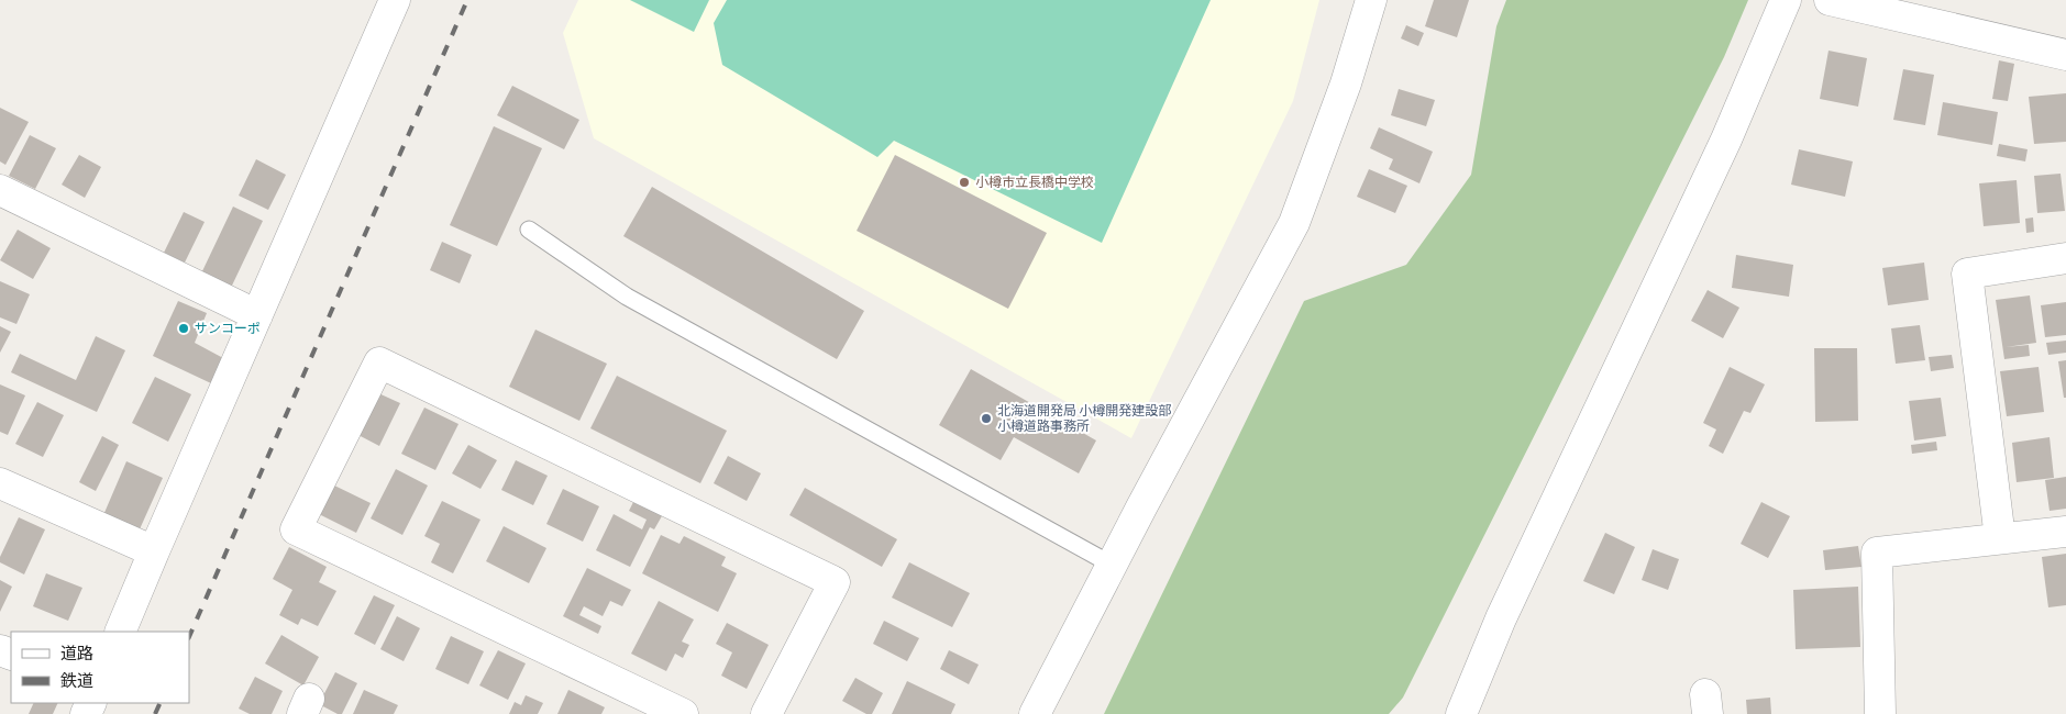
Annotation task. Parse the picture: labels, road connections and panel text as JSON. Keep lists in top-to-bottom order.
{
  "places": ["小樽市立長橋中学校", "サンコーポ", "北海道開発局 小樽開発建設部 小樽道路事務所"],
  "legend": ["道路", "鉄道"]
}
